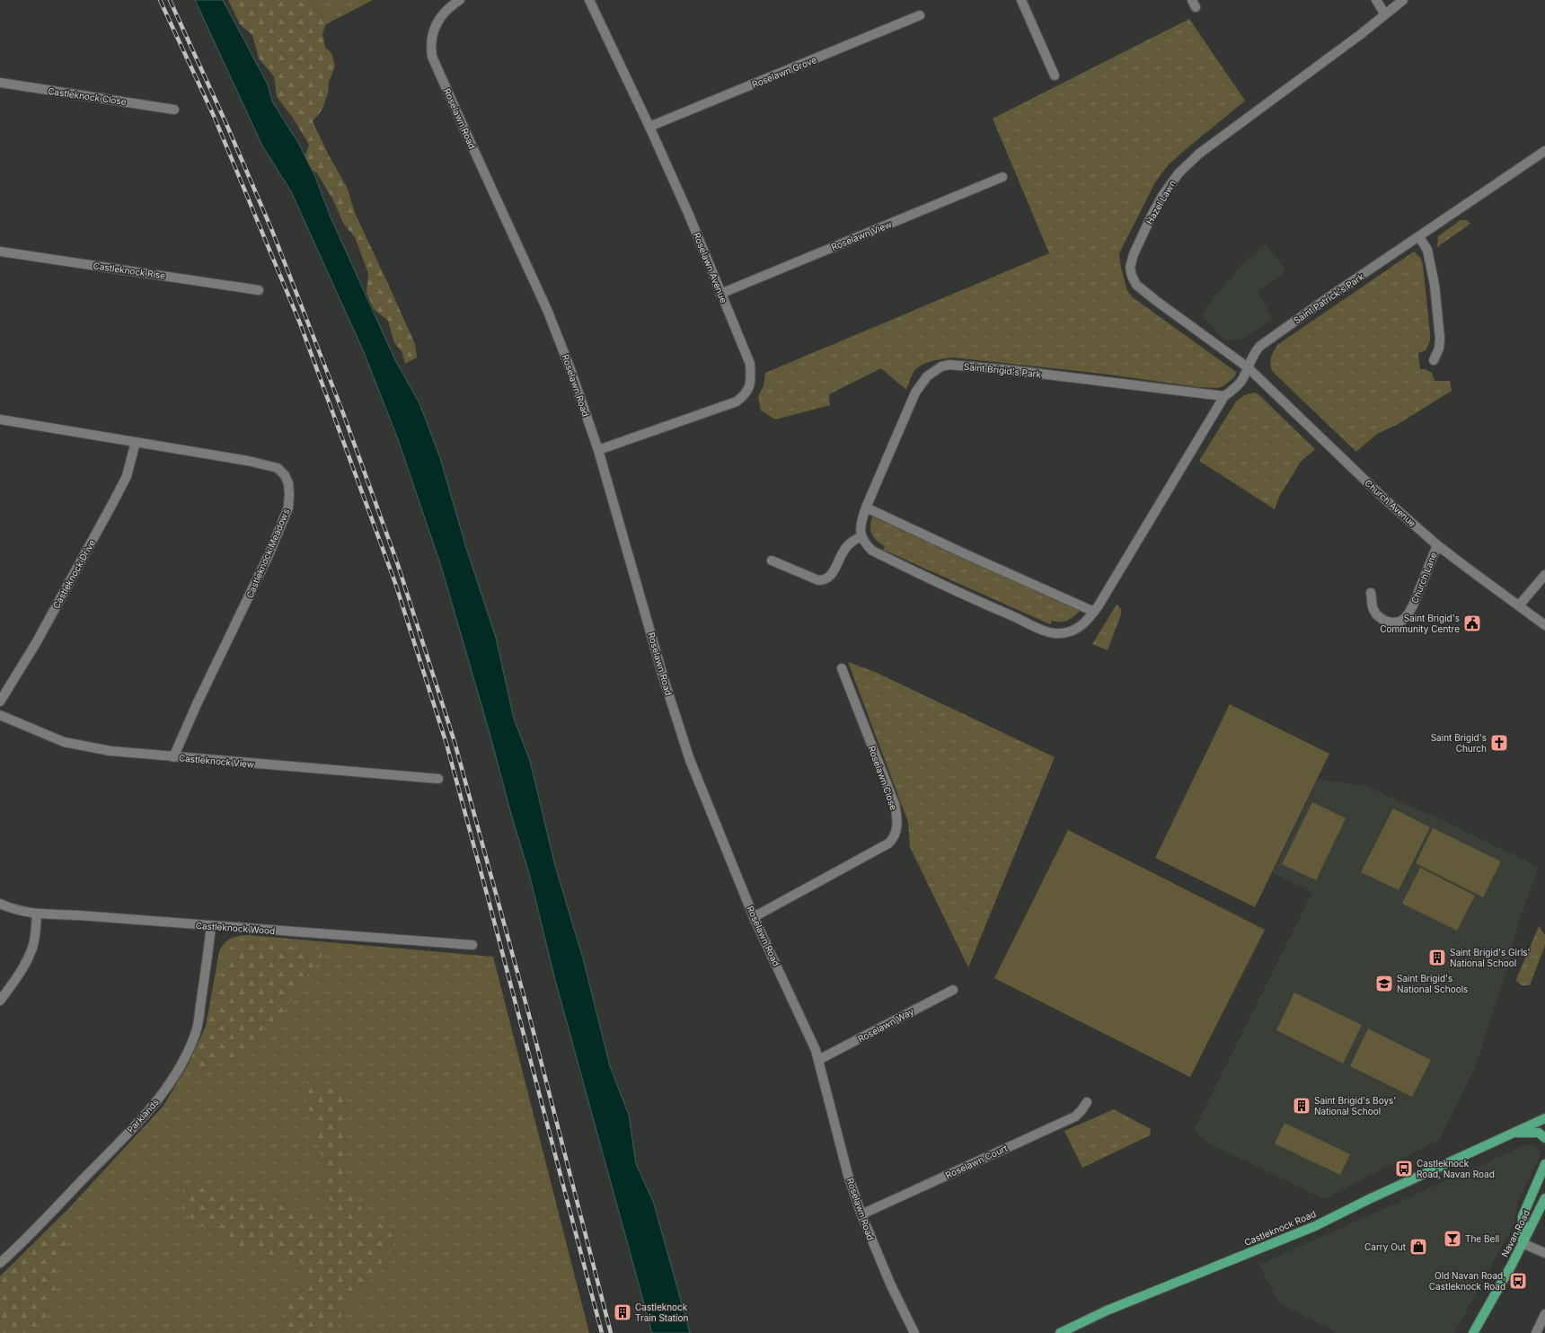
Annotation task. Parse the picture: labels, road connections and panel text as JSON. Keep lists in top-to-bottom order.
{
  "streets": {
    "main road": ["Castleknock Road", "Navan Road"],
    "street": [
      "Roselawn Grove",
      "Castleknock Close",
      "Roselawn Road",
      "Hazel Lawn",
      "Roselawn View",
      "Roselawn Avenue",
      "Castleknock Rise",
      "Saint Patrick's Park",
      "Saint Brigid's Park",
      "Church Avenue",
      "Castleknock Meadows",
      "Castleknock Drive",
      "Church Lane",
      "Castleknock View",
      "Roselawn Close",
      "Castleknock Wood",
      "Roselawn Way",
      "Parklands",
      "Roselawn Court"
    ]
  },
  "crossings": [
    ["Roselawn Grove", "Roselawn Avenue"],
    ["Roselawn Road", "Roselawn Avenue"],
    ["Roselawn Road", "Roselawn Close"],
    ["Roselawn Road", "Roselawn Way"],
    ["Roselawn Road", "Roselawn Court"],
    ["Hazel Lawn", "Saint Patrick's Park"],
    ["Hazel Lawn", "Church Avenue"],
    ["Roselawn View", "Roselawn Avenue"],
    ["Saint Patrick's Park", "Church Avenue"],
    ["Church Avenue", "Church Lane"],
    ["Castleknock Meadows", "Castleknock Drive"],
    ["Castleknock Meadows", "Castleknock View"],
    ["Castleknock Wood", "Parklands"]
  ],
  "places": {
    "public building": ["Saint Brigid's Community Centre"],
    "church": ["Saint Brigid's Church"],
    "building": ["Saint Brigid's Girls' National School", "Saint Brigid's Boys' National School", "Castleknock Train Station"],
    "school or university": ["Saint Brigid's National Schools"],
    "bus stop": ["Castleknock Road, Navan Road", "Old Navan Road, Castleknock Road"],
    "bar": ["The Bell"],
    "shop": ["Carry Out"]
  }
}
